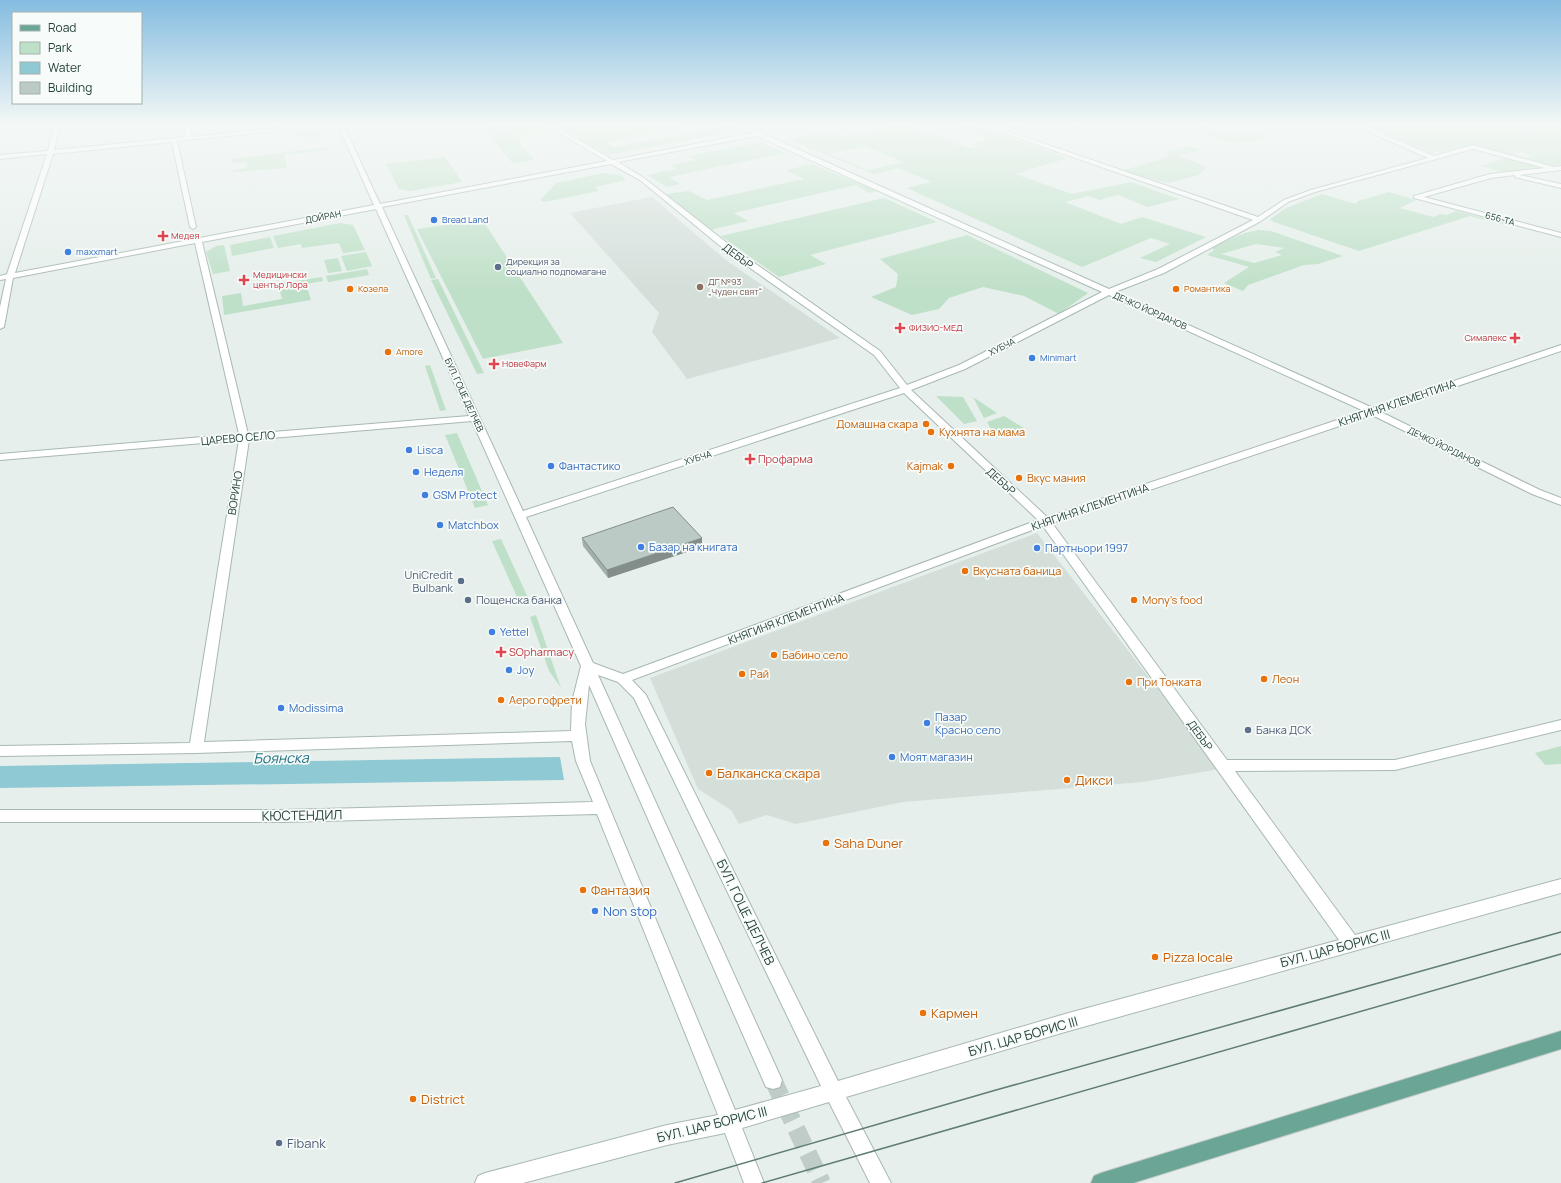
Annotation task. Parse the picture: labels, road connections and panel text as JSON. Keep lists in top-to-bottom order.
{
  "streets": {
    "street": [
      "ДОЙРАН",
      "656-ТА",
      "ДЕБЪР",
      "ДЕЧКО ЙОРДАНОВ",
      "ХУБЧА",
      "БУЛ. ГОЦЕ ДЕЛЧЕВ",
      "КНЯГИНЯ КЛЕМЕНТИНА",
      "ЦАРЕВО СЕЛО",
      "ВОРИНО",
      "КЮСТЕНДИЛ",
      "БУЛ. ЦАР БОРИС III"
    ]
  },
  "crossings": [
    ["ДОЙРАН", "БУЛ. ГОЦЕ ДЕЛЧЕВ"],
    ["ДОЙРАН", "ВОРИНО"],
    ["ДЕБЪР", "ХУБЧА"],
    ["ДЕБЪР", "КНЯГИНЯ КЛЕМЕНТИНА"],
    ["ДЕБЪР", "БУЛ. ЦАР БОРИС III"],
    ["ДЕЧКО ЙОРДАНОВ", "ХУБЧА"],
    ["ДЕЧКО ЙОРДАНОВ", "КНЯГИНЯ КЛЕМЕНТИНА"],
    ["ХУБЧА", "БУЛ. ГОЦЕ ДЕЛЧЕВ"],
    ["БУЛ. ГОЦЕ ДЕЛЧЕВ", "КНЯГИНЯ КЛЕМЕНТИНА"],
    ["БУЛ. ГОЦЕ ДЕЛЧЕВ", "ЦАРЕВО СЕЛО"],
    ["БУЛ. ГОЦЕ ДЕЛЧЕВ", "БУЛ. ЦАР БОРИС III"],
    ["ЦАРЕВО СЕЛО", "ВОРИНО"]
  ],
  "water": ["Боянска"],
  "places": {
    "other": [
      "Bread Land",
      "maxxmart",
      "Дирекция за социално подпомагане",
      "ДГ №93 „Чуден свят“",
      "Козела",
      "Романтика",
      "Amore",
      "Minimart",
      "Домашна скара",
      "Кухнята на мама",
      "Lisca",
      "Фантастико",
      "Kajmak",
      "Неделя",
      "Вкус мания",
      "GSM Protect",
      "Matchbox",
      "Базар на книгата",
      "Партньори 1997",
      "Вкусната баница",
      "UniCredit Bulbank",
      "Пощенска банка",
      "Mony's food",
      "Yettel",
      "Бабино село",
      "Joy",
      "Рай",
      "Леон",
      "При Тонката",
      "Аеро гофрети",
      "Modissima",
      "Пазар Красно село",
      "Банка ДСК",
      "Моят магазин",
      "Балканска скара",
      "Дикси",
      "Saha Duner",
      "Фантазия",
      "Non stop",
      "Pizza locale",
      "Кармен",
      "District",
      "Fibank"
    ],
    "health": [
      "Медея",
      "Медицински център Лора",
      "ФИЗИО-МЕД",
      "Сималекс",
      "НовеФарм",
      "Профарма",
      "SOpharmacy"
    ]
  },
  "legend": [
    "Road",
    "Park",
    "Water",
    "Building"
  ]
}
